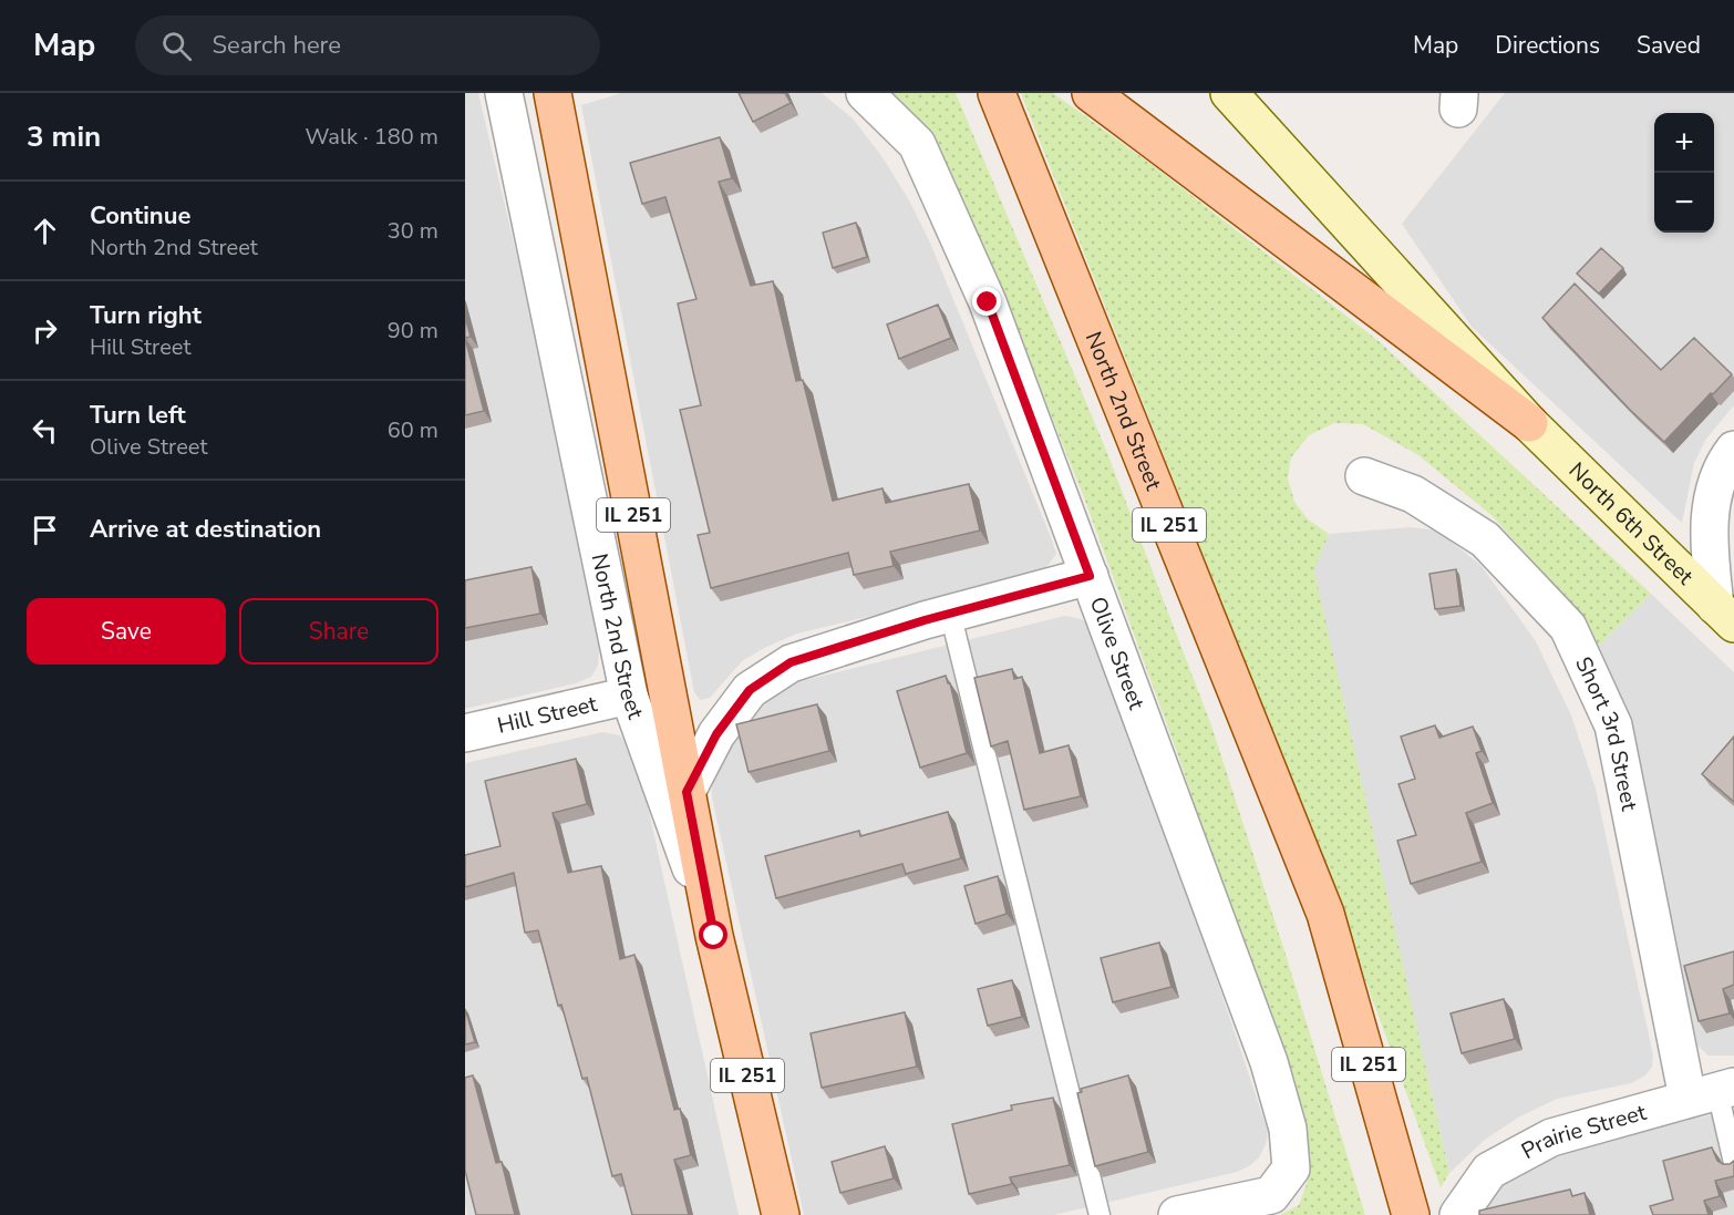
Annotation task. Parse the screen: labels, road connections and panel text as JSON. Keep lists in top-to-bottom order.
{
  "streets": {
    "main road": ["North 2nd Street", "IL 251", "North 6th Street"],
    "street": [
      "Olive Street",
      "Hill Street",
      "Short 3rd Street",
      "Prairie Street"
    ]
  },
  "crossings": [
    ["North 2nd Street", "Hill Street"],
    ["Short 3rd Street", "Prairie Street"]
  ],
  "page": {
    "header": "Map",
    "search": "Search here",
    "nav": ["Map", "Directions", "Saved"],
    "heading": ["3 min", "Walk · 180 m"],
    "map_buttons": ["+", "−"],
    "list": [
      ["Continue", "North 2nd Street", "30 m"],
      ["Turn right", "Hill Street", "90 m"],
      ["Turn left", "Olive Street", "60 m"],
      "Arrive at destination"
    ],
    "buttons": ["Save", "Share"]
  }
}
